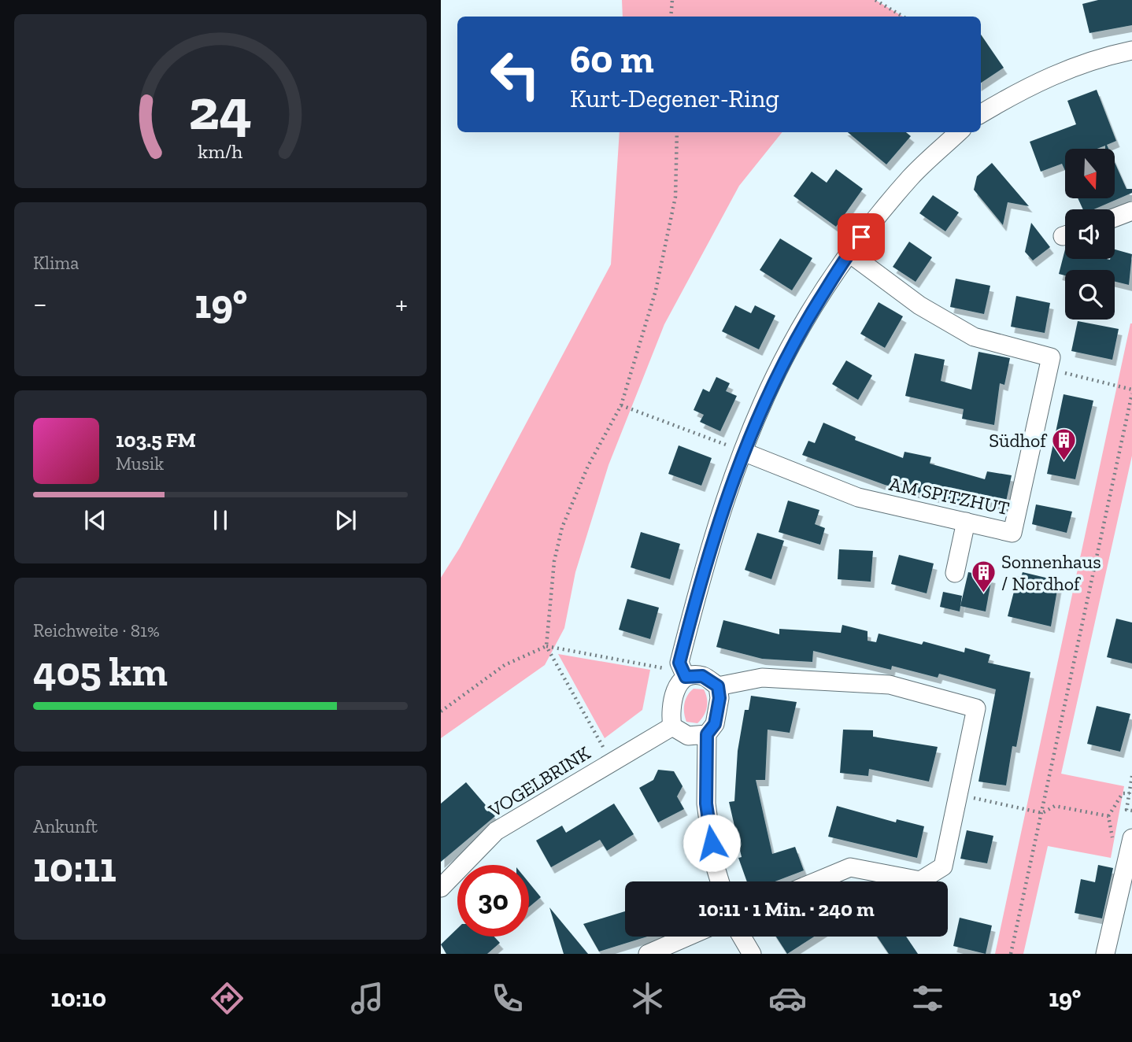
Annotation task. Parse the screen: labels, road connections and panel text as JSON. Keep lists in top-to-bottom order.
{
  "streets": {
    "street": ["AM SPITZHUT", "VOGELBRINK"]
  },
  "places": {
    "building": ["Südhof", "Sonnenhaus / Nordhof"]
  },
  "north": "bottom",
  "page": {
    "turn": ["60 m", "Kurt-Degener-Ring"],
    "tile": [
      "Klima",
      ["Reichweite · 81%", "405 km"],
      ["Ankunft", "10:11"]
    ],
    "heat": ["−", "19°", "+"],
    "song": ["103.5 FM", "Musik"],
    "limit": "30",
    "trip": "10:11 · 1 Min. · 240 m",
    "tabs": ["10:10", "19°"],
    "gauge": ["24", "km/h"]
  }
}
